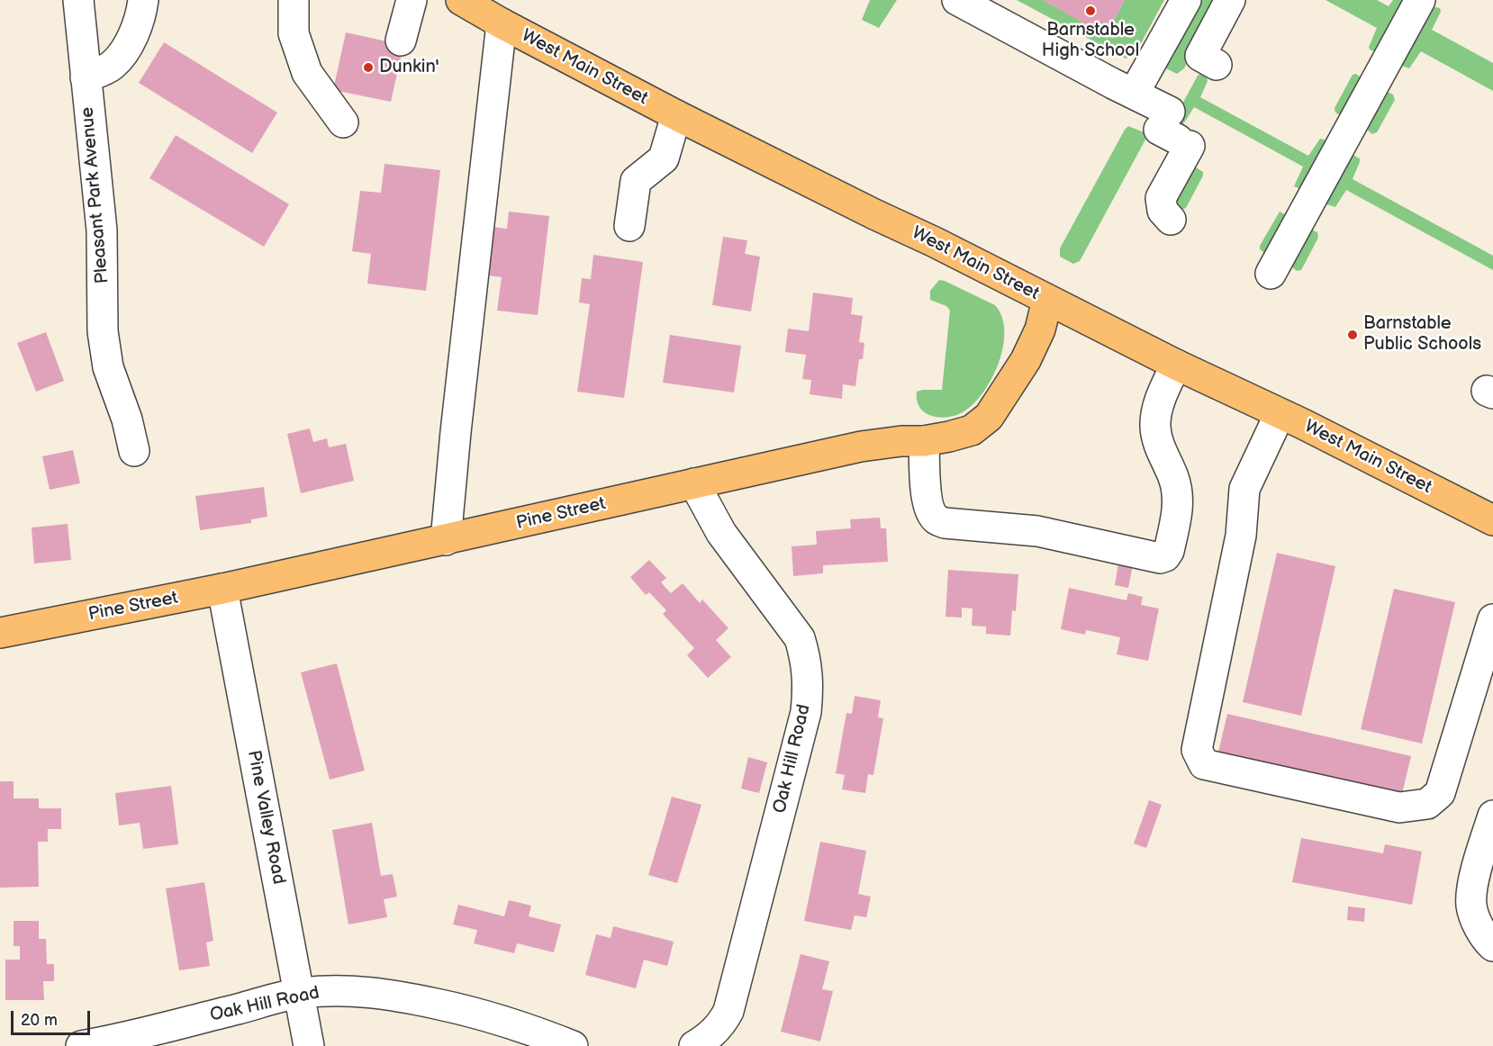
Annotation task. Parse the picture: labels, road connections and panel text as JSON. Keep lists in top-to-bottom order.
{
  "streets": {
    "main road": ["West Main Street", "Pine Street"],
    "street": ["Pleasant Park Avenue", "Oak Hill Road", "Pine Valley Road"]
  },
  "crossings": [
    ["West Main Street", "Pine Street"],
    ["Pine Street", "Oak Hill Road"],
    ["Pine Street", "Pine Valley Road"],
    ["Oak Hill Road", "Pine Valley Road"]
  ],
  "places": ["Barnstable High School", "Dunkin'", "Barnstable Public Schools"],
  "scale_bar": "20 m"
}
